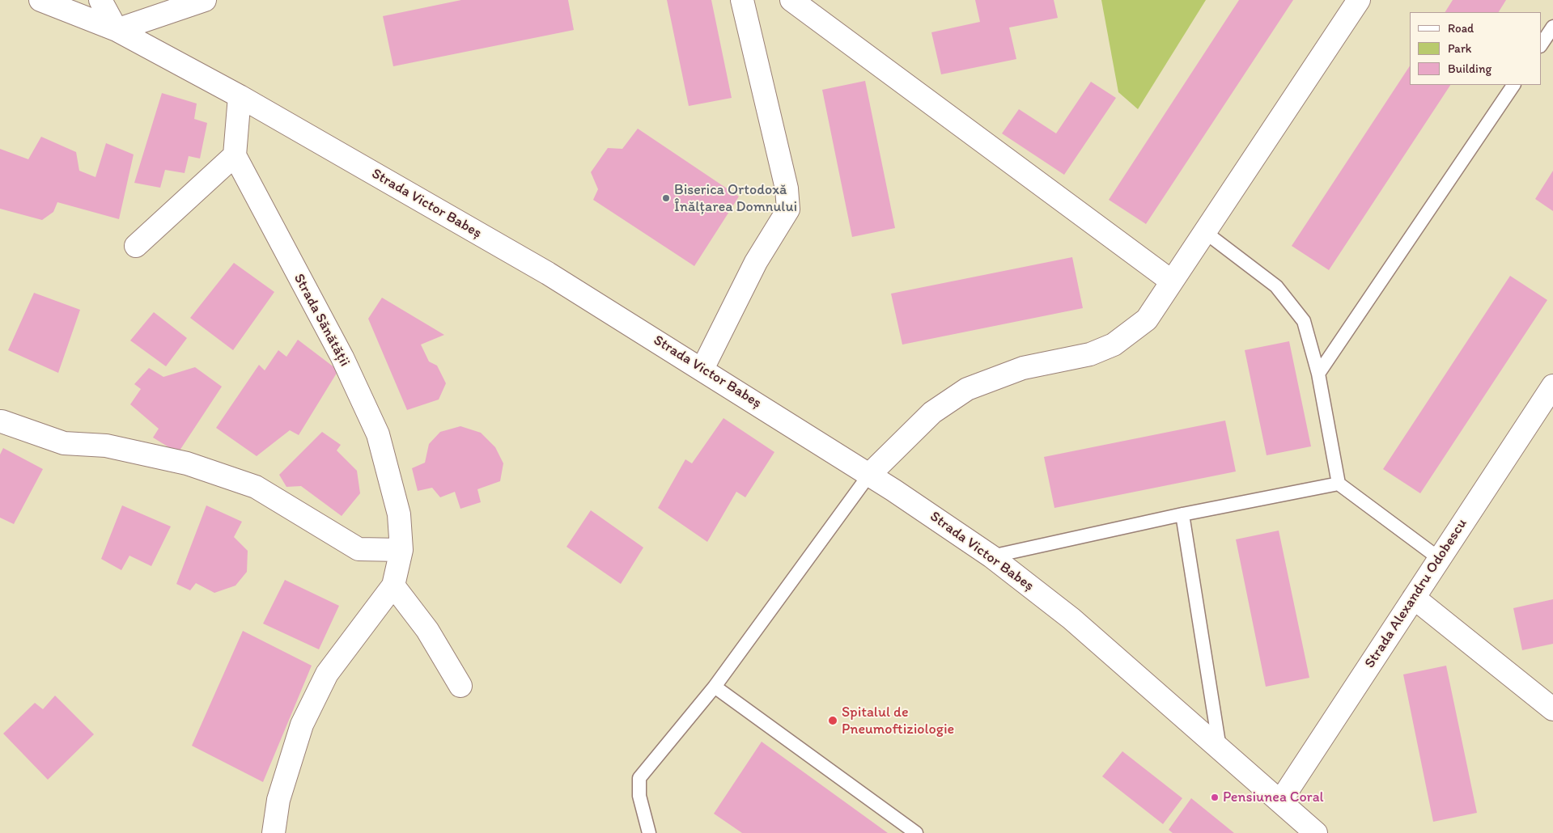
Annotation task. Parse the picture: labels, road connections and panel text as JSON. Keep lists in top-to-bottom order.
{
  "streets": {
    "street": ["Strada Victor Babeș", "Strada Sănătății", "Strada Alexandru Odobescu"]
  },
  "crossings": [
    ["Strada Victor Babeș", "Strada Alexandru Odobescu"]
  ],
  "places": ["Biserica Ortodoxă Înălțarea Domnului", "Spitalul de Pneumoftiziologie", "Pensiunea Coral"],
  "legend": ["Road", "Park", "Building"]
}
